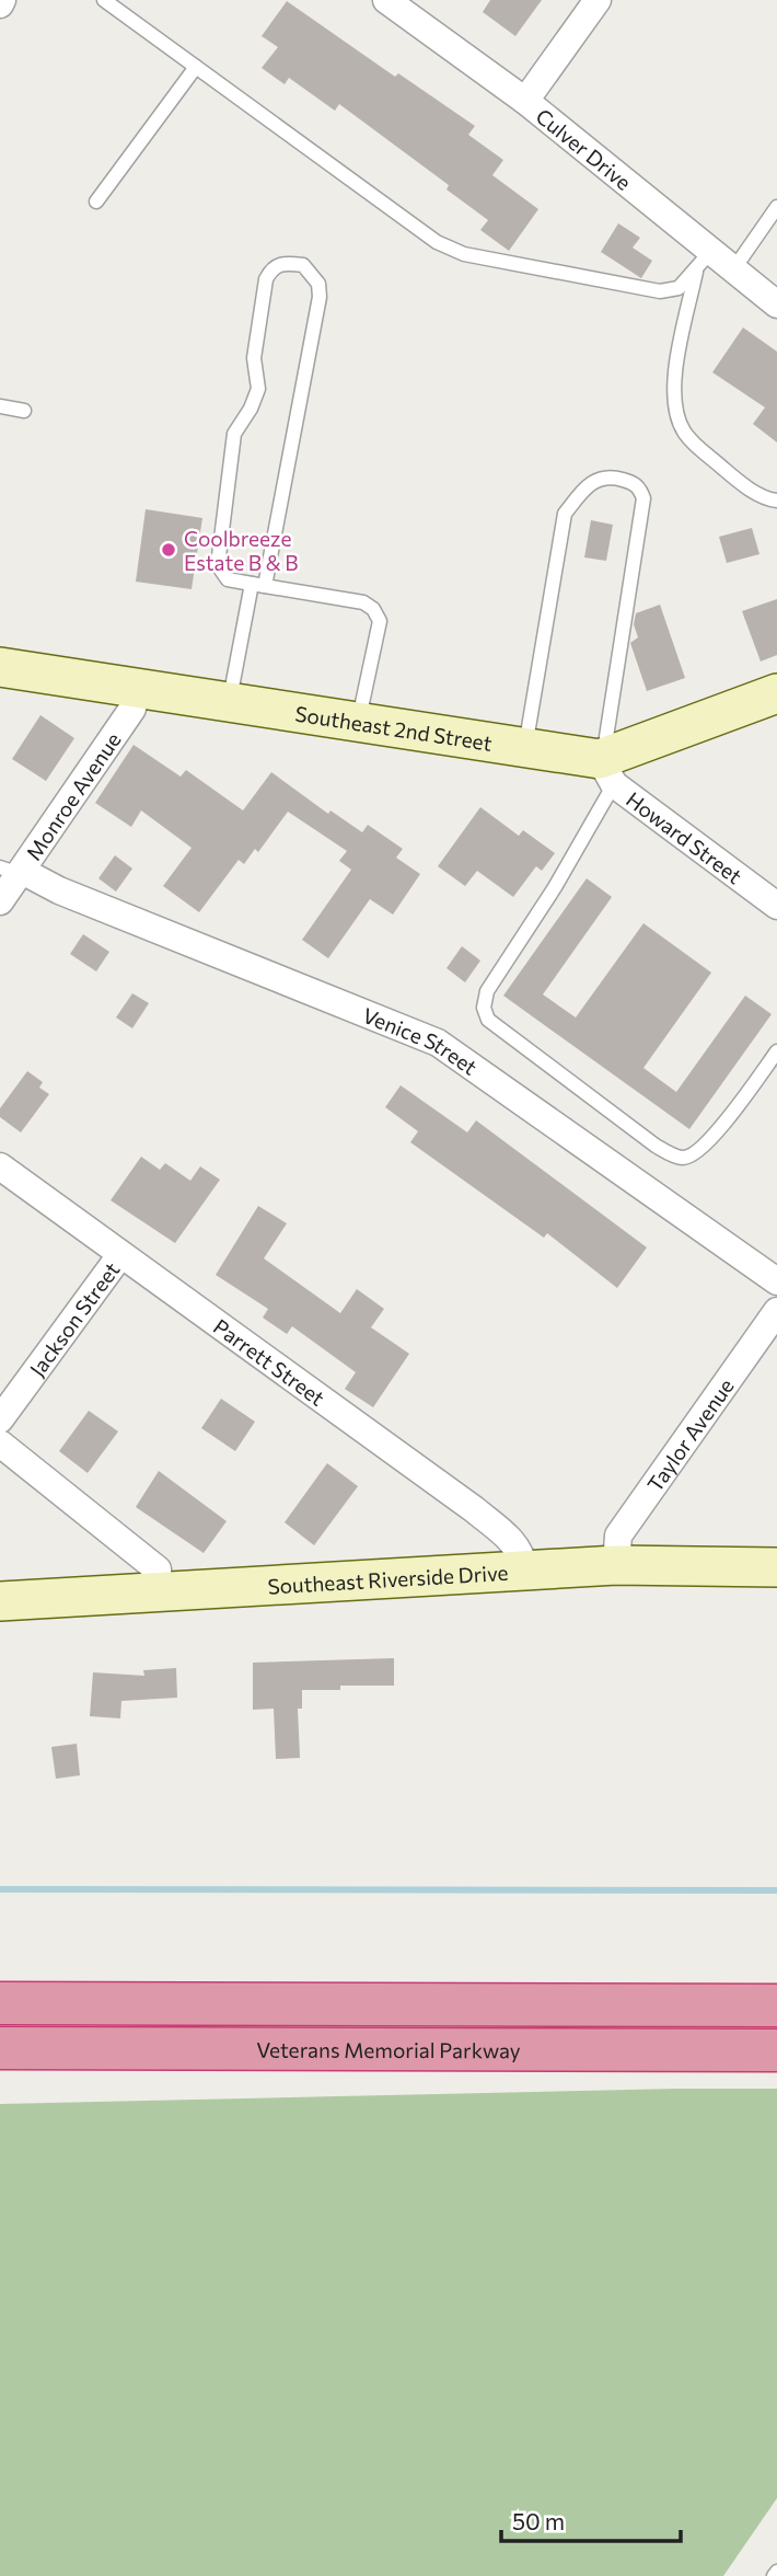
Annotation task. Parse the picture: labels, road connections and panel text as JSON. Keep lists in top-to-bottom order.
{
  "streets": {
    "highway": ["Veterans Memorial Parkway"],
    "street": [
      "Culver Drive",
      "Southeast 2nd Street",
      "Monroe Avenue",
      "Howard Street",
      "Venice Street",
      "Jackson Street",
      "Parrett Street",
      "Taylor Avenue",
      "Southeast Riverside Drive"
    ]
  },
  "crossings": [
    ["Southeast 2nd Street", "Monroe Avenue"],
    ["Southeast 2nd Street", "Howard Street"],
    ["Monroe Avenue", "Venice Street"],
    ["Jackson Street", "Parrett Street"],
    ["Parrett Street", "Southeast Riverside Drive"],
    ["Taylor Avenue", "Southeast Riverside Drive"]
  ],
  "places": ["Coolbreeze Estate B & B"],
  "scale_bar": "50 m"
}
